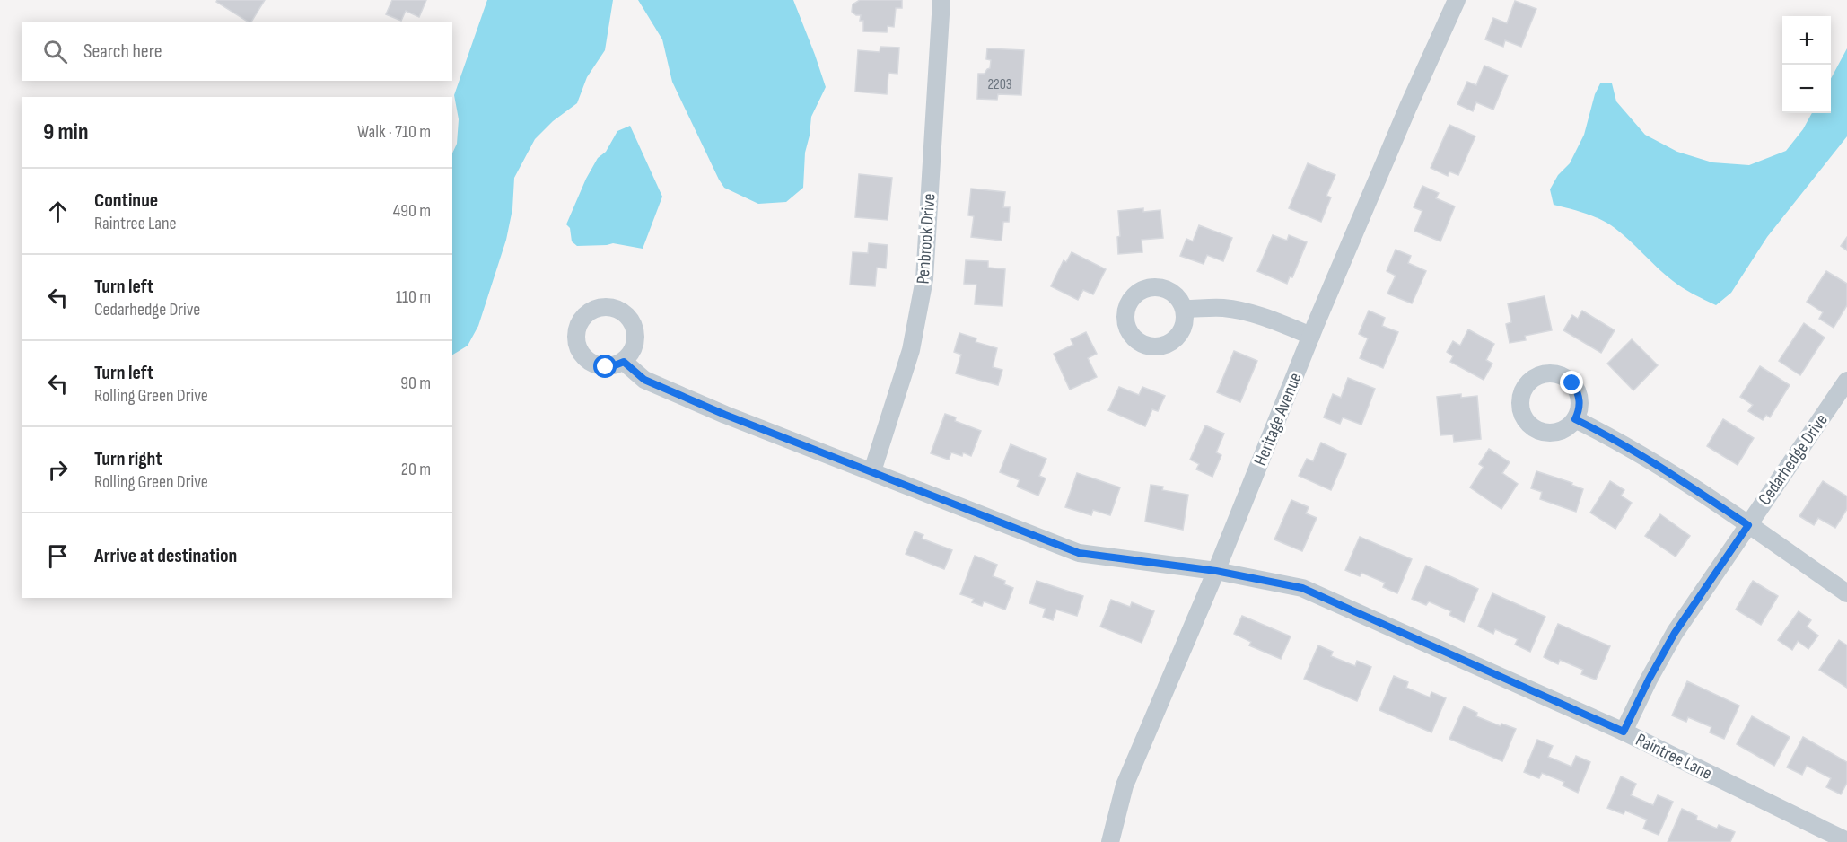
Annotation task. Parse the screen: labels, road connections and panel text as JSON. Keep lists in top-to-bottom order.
{
  "streets": {
    "street": [
      "Penbrook Drive",
      "Heritage Avenue",
      "Cedarhedge Drive",
      "Raintree Lane"
    ]
  },
  "crossings": [
    ["Penbrook Drive", "Raintree Lane"],
    ["Heritage Avenue", "Raintree Lane"],
    ["Cedarhedge Drive", "Raintree Lane"]
  ],
  "house_numbers": ["2203"],
  "page": {
    "map_buttons": ["+", "−"],
    "search": "Search here",
    "heading": ["9 min", "Walk · 710 m"],
    "list": [
      ["Continue", "Raintree Lane", "490 m"],
      ["Turn left", "Cedarhedge Drive", "110 m"],
      ["Turn left", "Rolling Green Drive", "90 m"],
      ["Turn right", "Rolling Green Drive", "20 m"],
      "Arrive at destination"
    ]
  }
}
